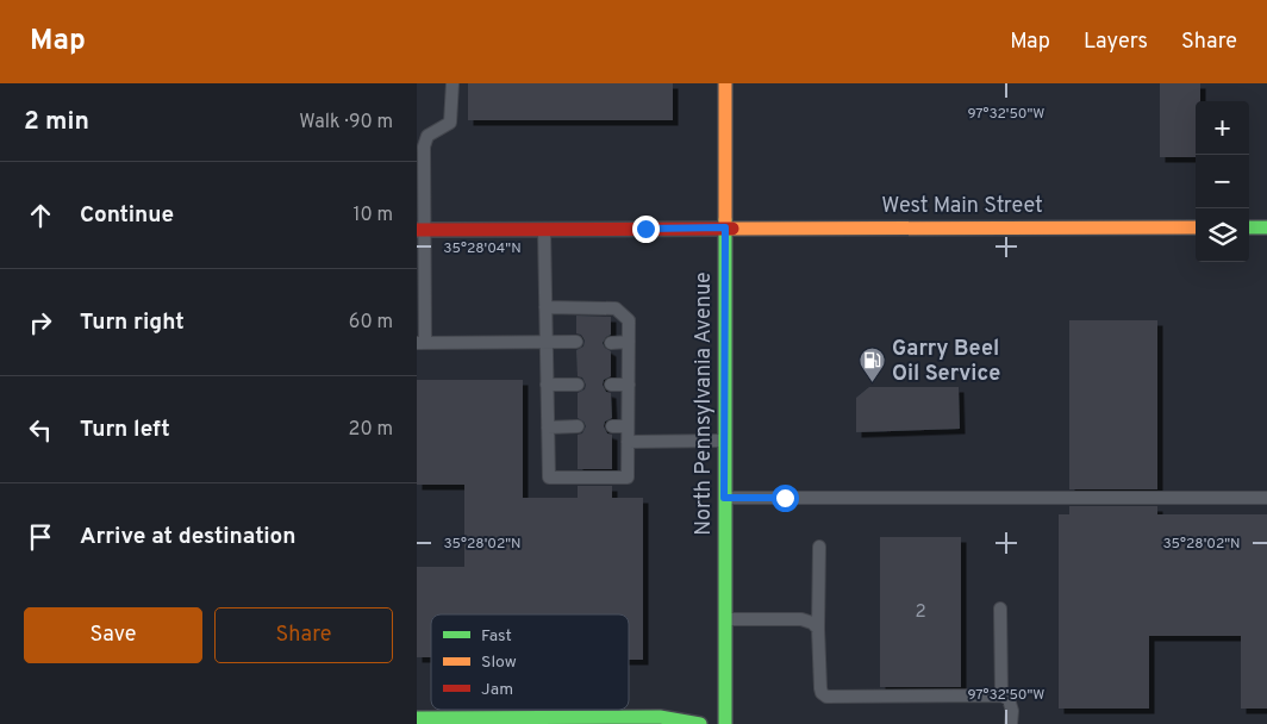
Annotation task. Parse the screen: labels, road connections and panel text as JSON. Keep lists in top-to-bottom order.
{
  "streets": {
    "main road": ["West Main Street", "North Pennsylvania Avenue"]
  },
  "crossings": [
    ["West Main Street", "North Pennsylvania Avenue"]
  ],
  "places": {
    "fuel station": ["Garry Beel Oil Service"]
  },
  "house_numbers": ["2"],
  "legend": ["Fast", "Slow", "Jam"],
  "page": {
    "header": "Map",
    "nav": ["Map", "Layers", "Share"],
    "heading": ["2 min", "Walk · 90 m"],
    "map_buttons": ["+", "−"],
    "list": [
      ["Continue", "10 m"],
      ["Turn right", "60 m"],
      ["Turn left", "20 m"],
      "Arrive at destination"
    ],
    "buttons": ["Save", "Share"]
  },
  "coordinates": ["97°32'50\"W", "35°28'04\"N", "35°28'02\"N"]
}
